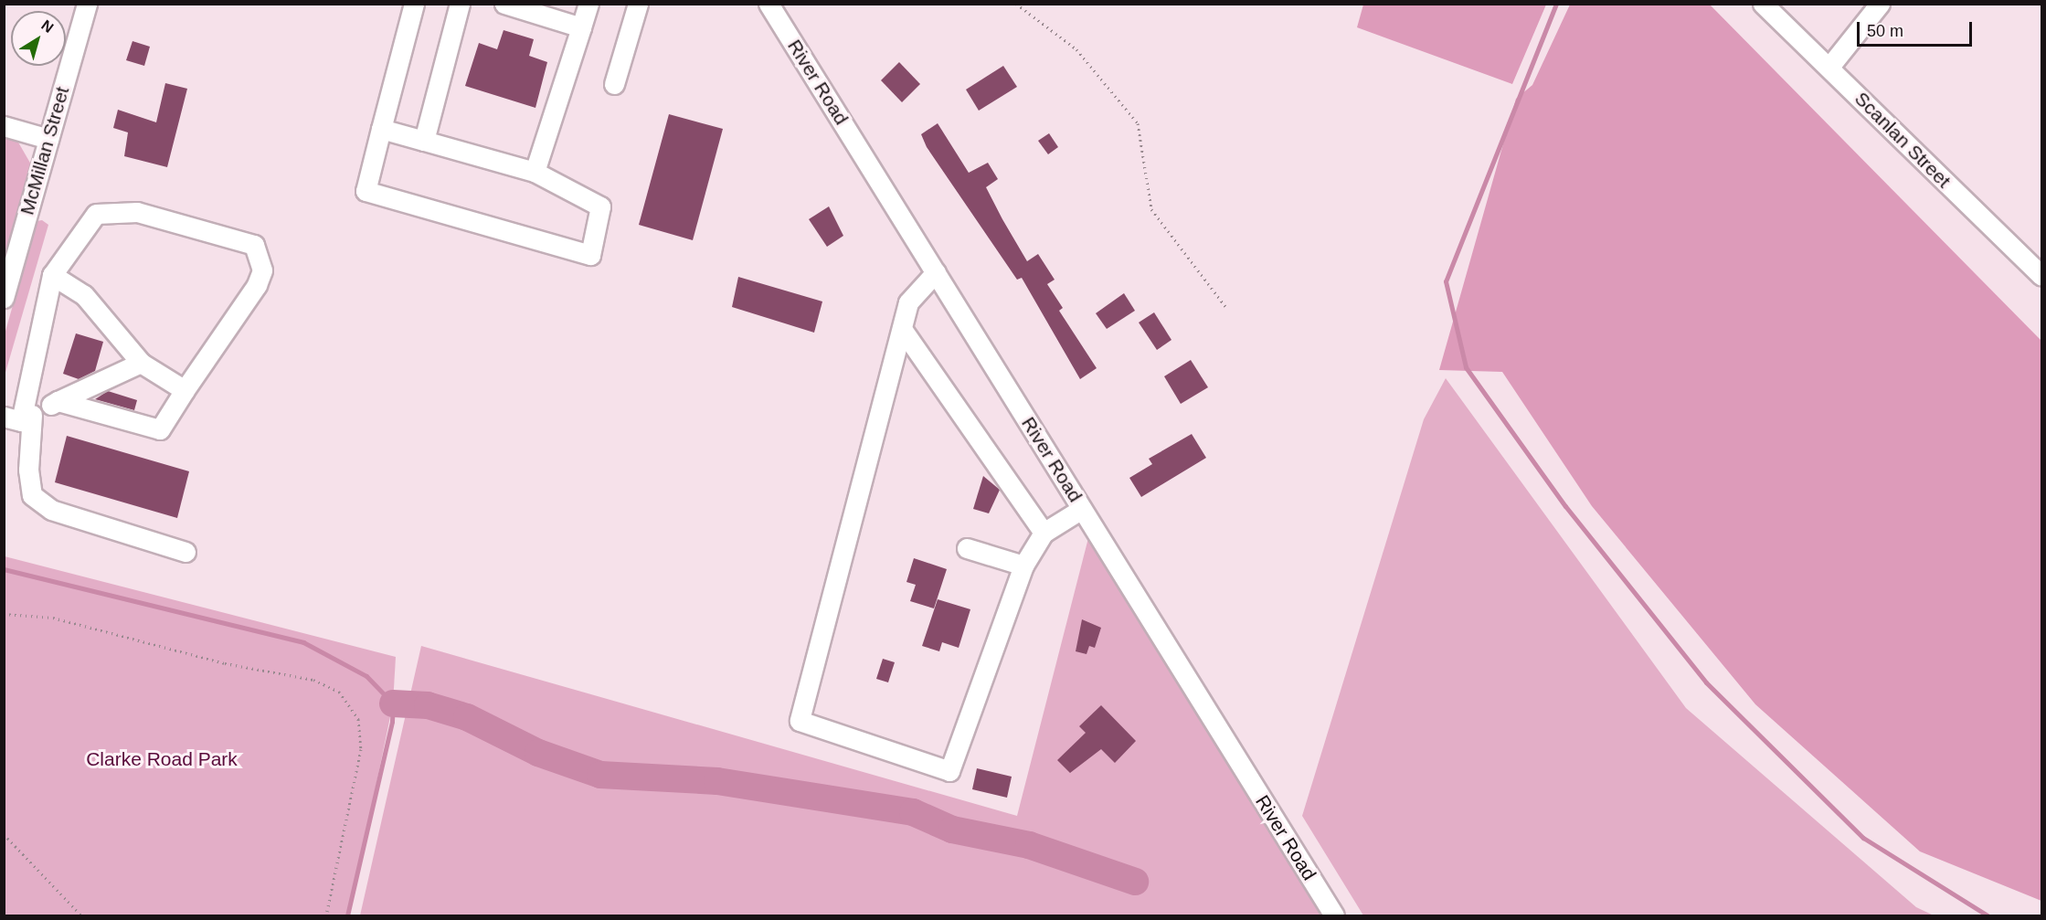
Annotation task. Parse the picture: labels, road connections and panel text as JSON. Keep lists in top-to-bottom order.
{
  "streets": {
    "street": ["River Road", "Scanlan Street", "McMillan Street"]
  },
  "parks": ["Clarke Road Park"],
  "scale_bar": "50 m",
  "north": "top right"
}
